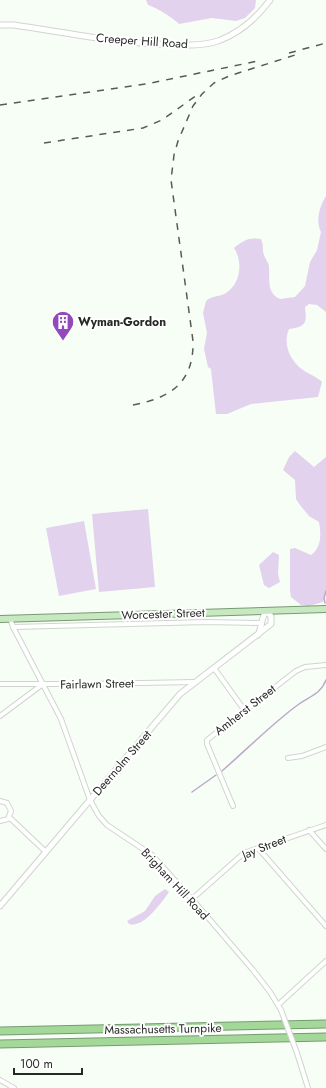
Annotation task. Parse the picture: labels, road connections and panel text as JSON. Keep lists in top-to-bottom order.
{
  "streets": {
    "highway": ["Massachusetts Turnpike"],
    "main road": ["Worcester Street"],
    "street": [
      "Creeper Hill Road",
      "Fairlawn Street",
      "Amherst Street",
      "Deernolm Street",
      "Jay Street",
      "Brigham Hill Road"
    ]
  },
  "crossings": [
    ["Worcester Street", "Deernolm Street"],
    ["Worcester Street", "Brigham Hill Road"],
    ["Fairlawn Street", "Deernolm Street"],
    ["Fairlawn Street", "Brigham Hill Road"],
    ["Deernolm Street", "Brigham Hill Road"],
    ["Jay Street", "Brigham Hill Road"]
  ],
  "places": {
    "building": ["Wyman-Gordon"]
  },
  "scale_bar": "100 m"
}
